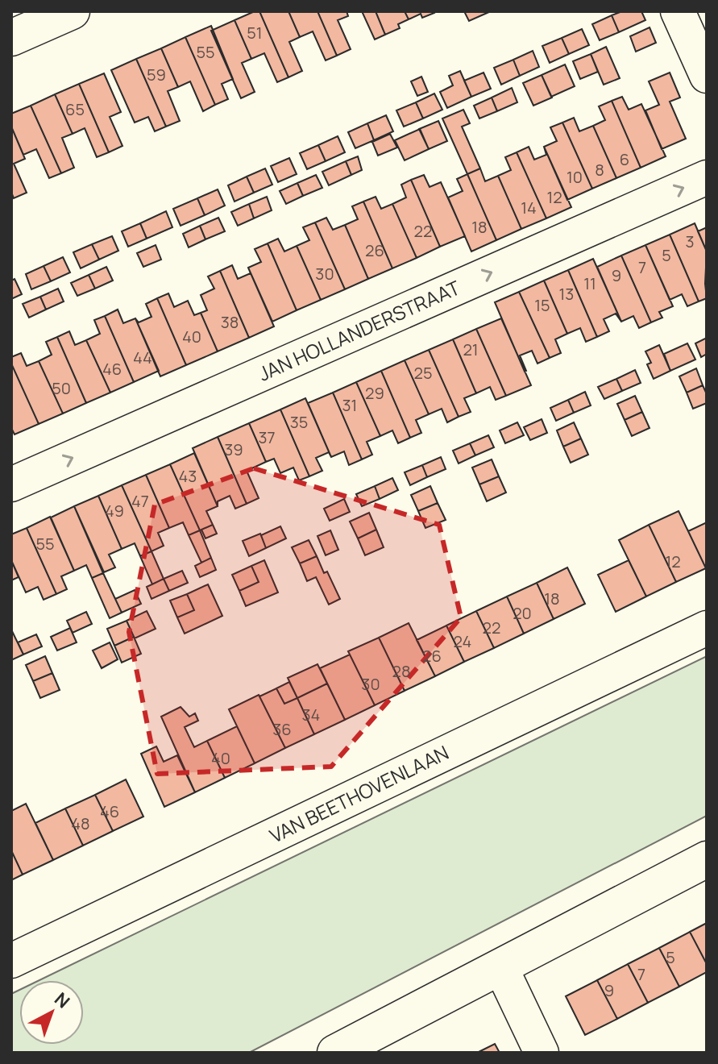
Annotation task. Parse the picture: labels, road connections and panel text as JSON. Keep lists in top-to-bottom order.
{
  "streets": {
    "street": ["JAN HOLLANDERSTRAAT", "VAN BEETHOVENLAAN"]
  },
  "one_way": ["JAN HOLLANDERSTRAAT"],
  "house_numbers": [
    "51",
    "55",
    "59",
    "65",
    "6",
    "8",
    "10",
    "12",
    "14",
    "18",
    "22",
    "3",
    "26",
    "5",
    "7",
    "30",
    "9",
    "11",
    "13",
    "15",
    "38",
    "40",
    "21",
    "44",
    "46",
    "25",
    "50",
    "29",
    "31",
    "35",
    "37",
    "39",
    "43",
    "47",
    "49",
    "55",
    "12",
    "18",
    "20",
    "22",
    "24",
    "26",
    "28",
    "30",
    "34",
    "36",
    "40",
    "46",
    "48",
    "5",
    "7",
    "9"
  ],
  "north": "top right"
}
